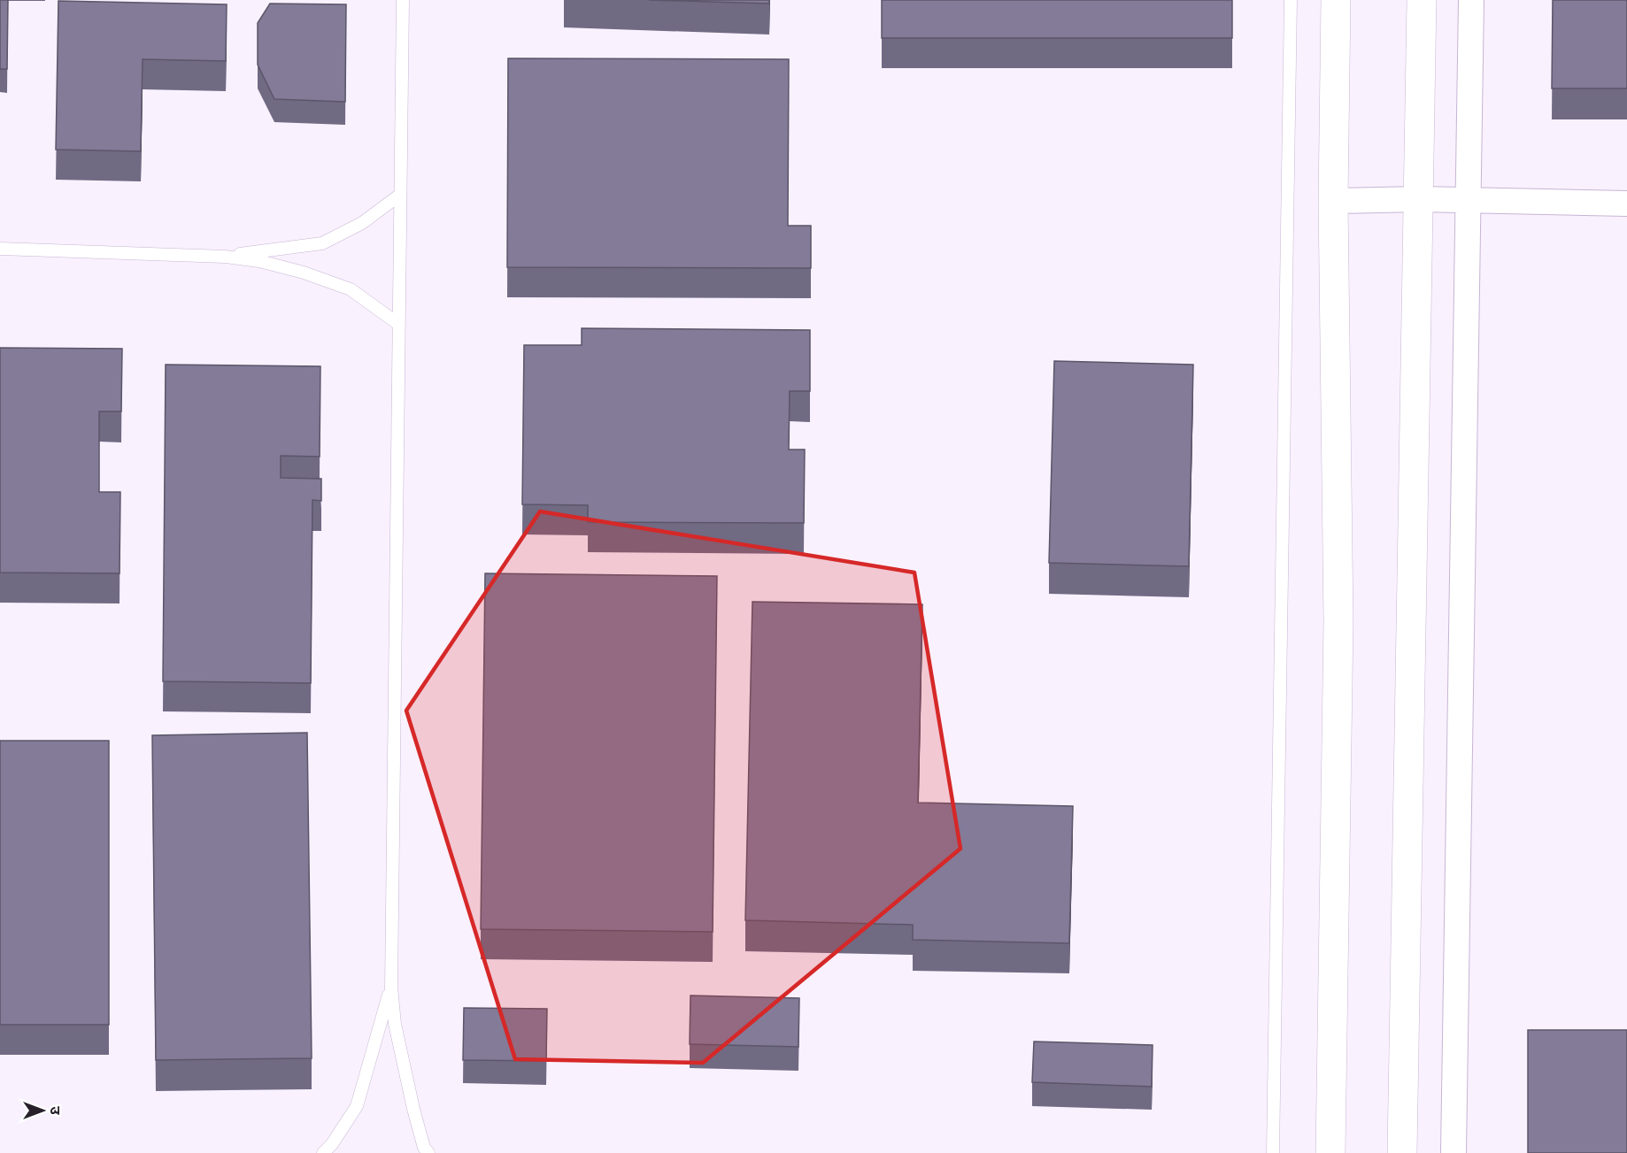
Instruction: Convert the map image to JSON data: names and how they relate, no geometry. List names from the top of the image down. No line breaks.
{"north":"right"}
